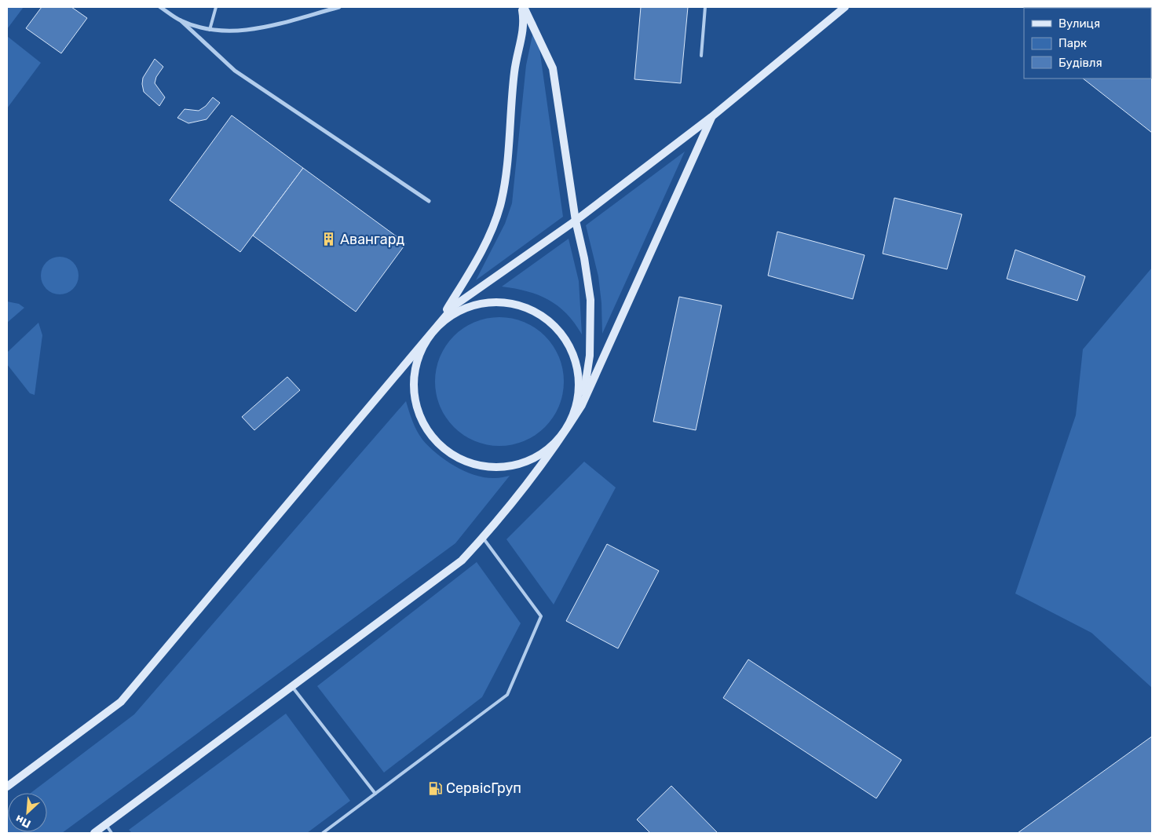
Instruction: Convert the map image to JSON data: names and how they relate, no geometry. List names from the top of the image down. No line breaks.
{"places":{"building":["Авангард"],"fuel station":["СервісГруп"]},"legend":["Вулиця","Парк","Будівля"],"north":"bottom left"}
